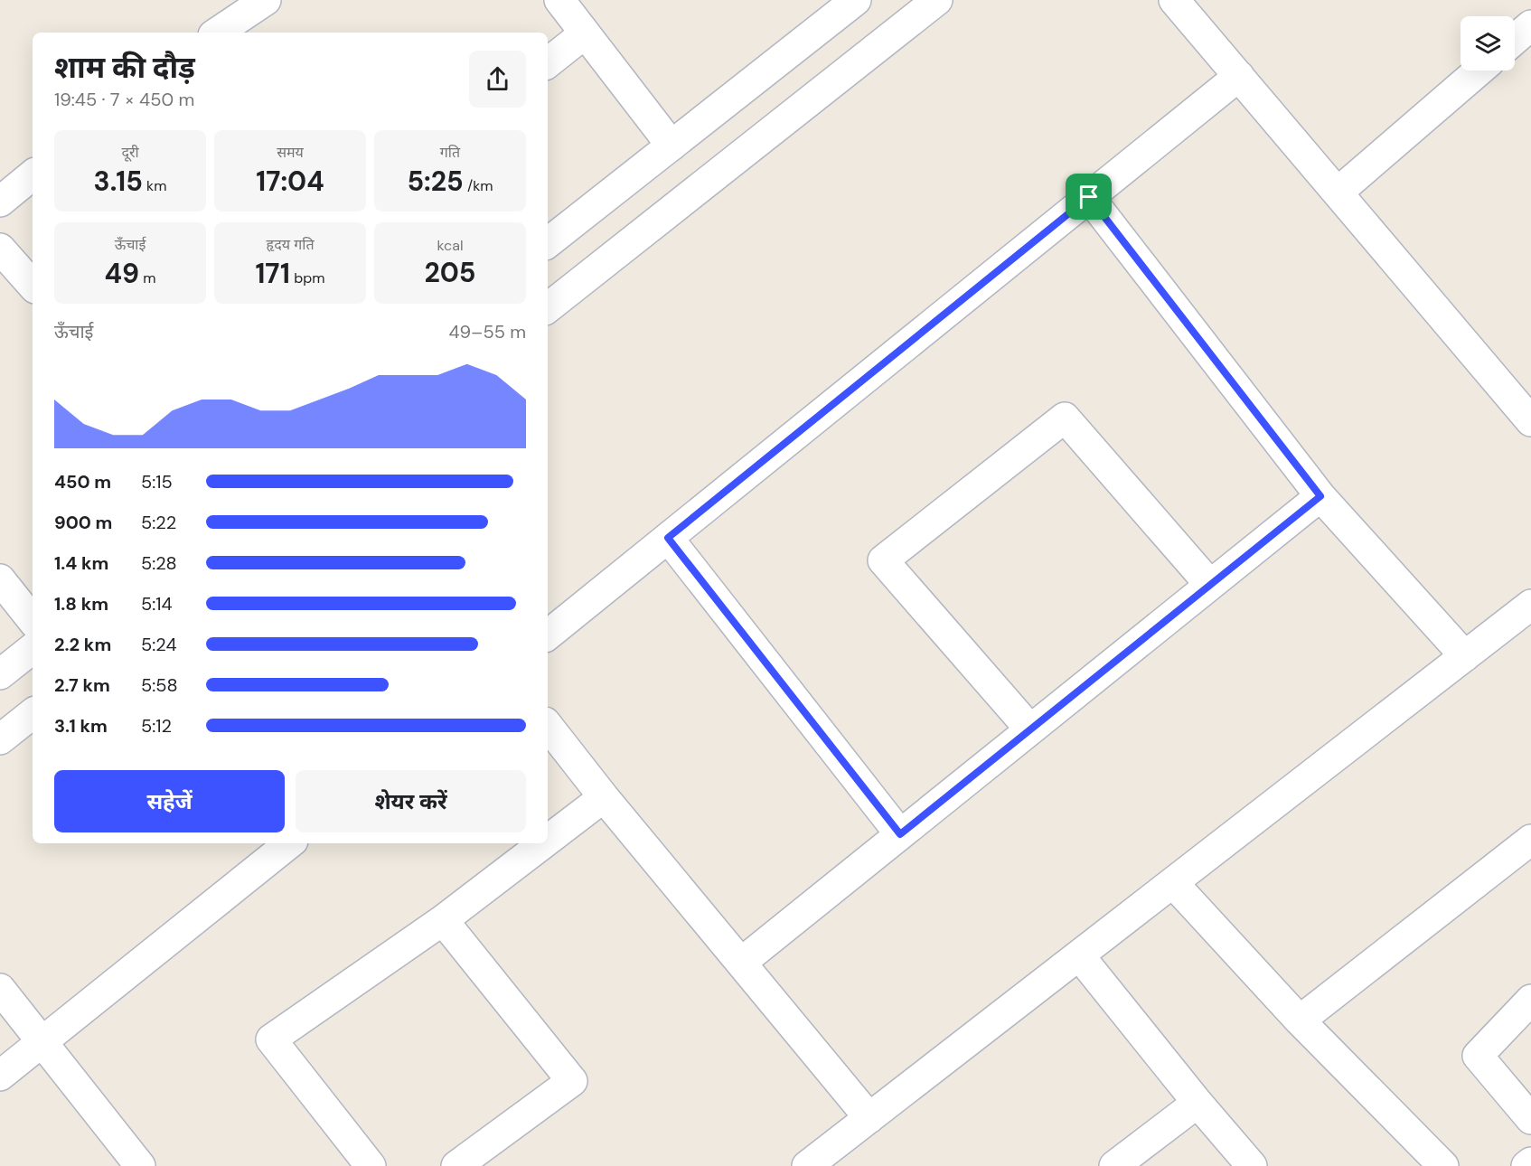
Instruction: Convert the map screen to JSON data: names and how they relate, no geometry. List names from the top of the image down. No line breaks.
{"page":{"heading":["शाम की दौड़","19:45 · 7 × 450 m"],"stats":[["दूरी","3.15 km"],["समय","17:04"],["गति","5:25 /km"],["ऊँचाई","49 m"],["हृदय गति","171 bpm"],["kcal","205"]],"chart":["ऊँचाई","49–55 m"],"list":[{"name":"450 m","note":"5:15"},{"name":"900 m","note":"5:22"},{"name":"1.4 km","note":"5:28"},{"name":"1.8 km","note":"5:14"},{"name":"2.2 km","note":"5:24"},{"name":"2.7 km","note":"5:58"},{"name":"3.1 km","note":"5:12"}],"buttons":["सहेजें","शेयर करें"]}}
